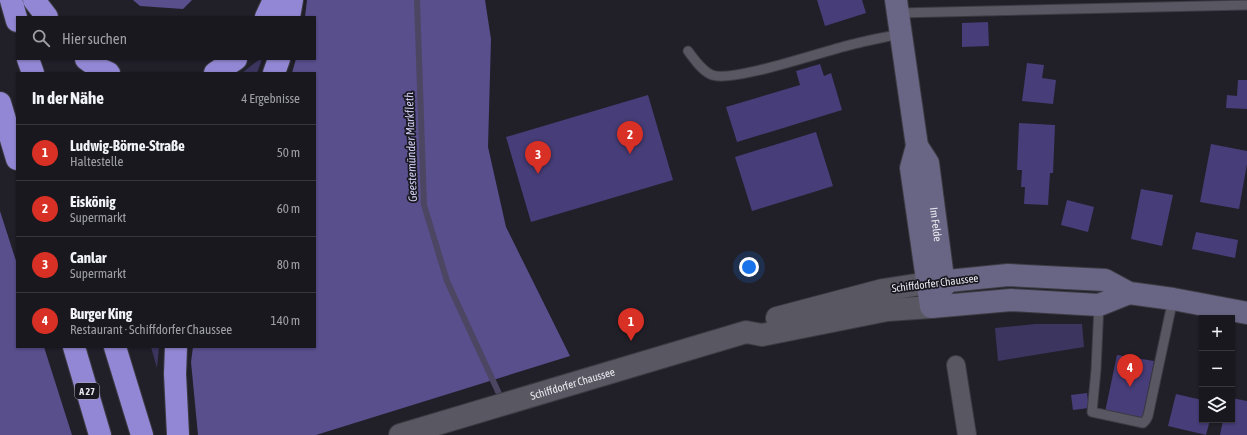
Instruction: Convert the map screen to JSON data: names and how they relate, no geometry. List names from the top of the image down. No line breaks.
{"streets":{"highway":["A 27"],"main road":["Im Felde","Schiffdorfer Chaussee"]},"crossings":[["Im Felde","Schiffdorfer Chaussee"]],"water":["Geestemünder Markfleth"],"page":{"search":"Hier suchen","heading":["In der Nähe","4 Ergebnisse"],"pins":["2","3","1","4"],"list":[{"mark":"1","name":"Ludwig-Börne-Straße","note":"Haltestelle","value":"50 m"},{"mark":"2","name":"Eiskönig","note":"Supermarkt","value":"60 m"},{"mark":"3","name":"Canlar","note":"Supermarkt","value":"80 m"},{"mark":"4","name":"Burger King","note":"Restaurant · Schiffdorfer Chaussee","value":"140 m"}],"map_buttons":["+","−"]}}
